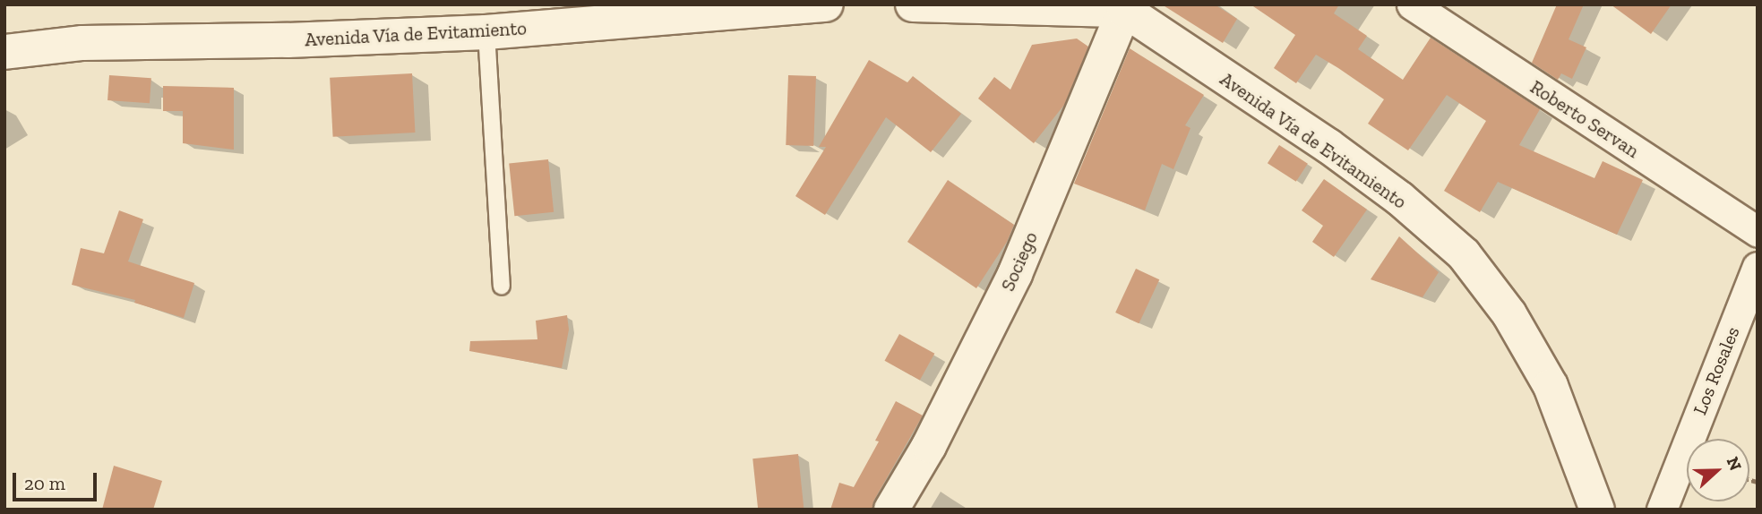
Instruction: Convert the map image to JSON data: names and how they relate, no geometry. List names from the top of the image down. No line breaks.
{"streets":{"main road":["Avenida Vía de Evitamiento","Sociego"],"street":["Roberto Servan","Los Rosales"]},"crossings":[["Avenida Vía de Evitamiento","Sociego"]],"scale_bar":"20 m","north":"right"}
